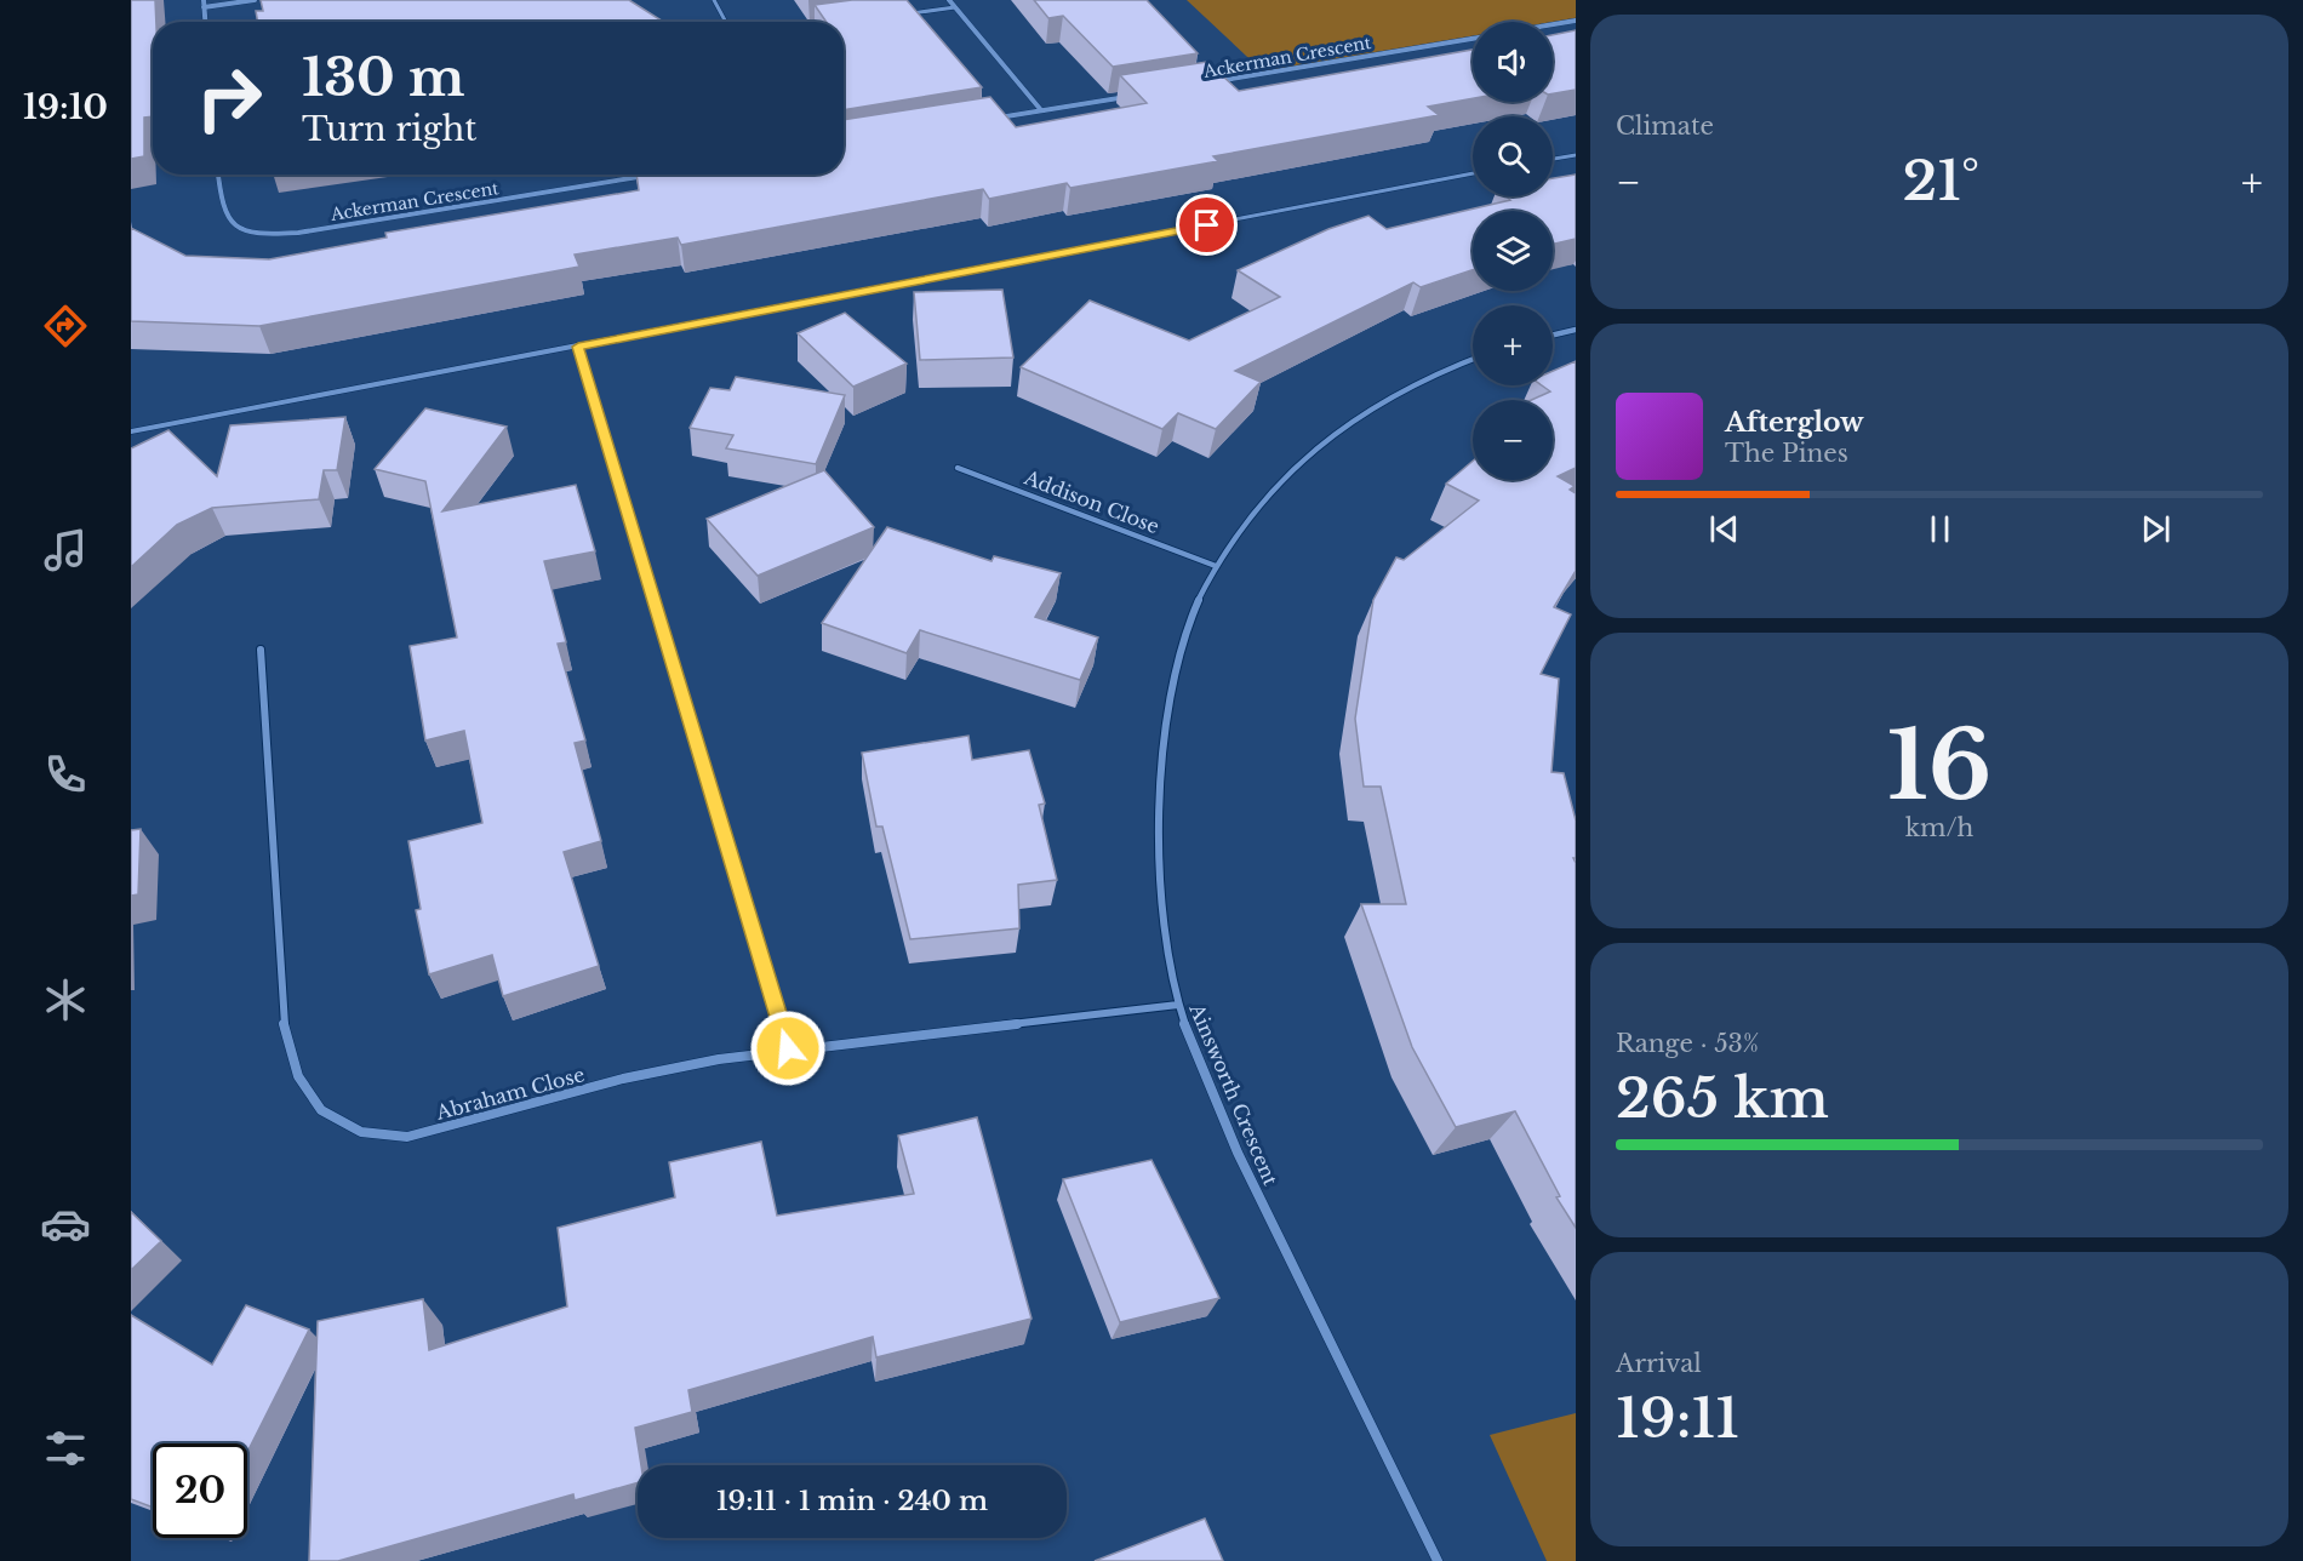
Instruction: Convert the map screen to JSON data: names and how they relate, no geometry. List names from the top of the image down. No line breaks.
{"streets":{"street":["Ackerman Crescent","Addison Close","Abraham Close","Ainsworth Crescent"]},"crossings":[["Addison Close","Ainsworth Crescent"],["Abraham Close","Ainsworth Crescent"]],"page":{"tabs":"19:10","tile":["Climate",["16","km/h"],["Range · 53%","265 km"],["Arrival","19:11"]],"map_buttons":["+","−"],"turn":["130 m","Turn right"],"heat":["−","21°","+"],"song":["Afterglow","The Pines"],"limit":"20","trip":"19:11 · 1 min · 240 m"}}
